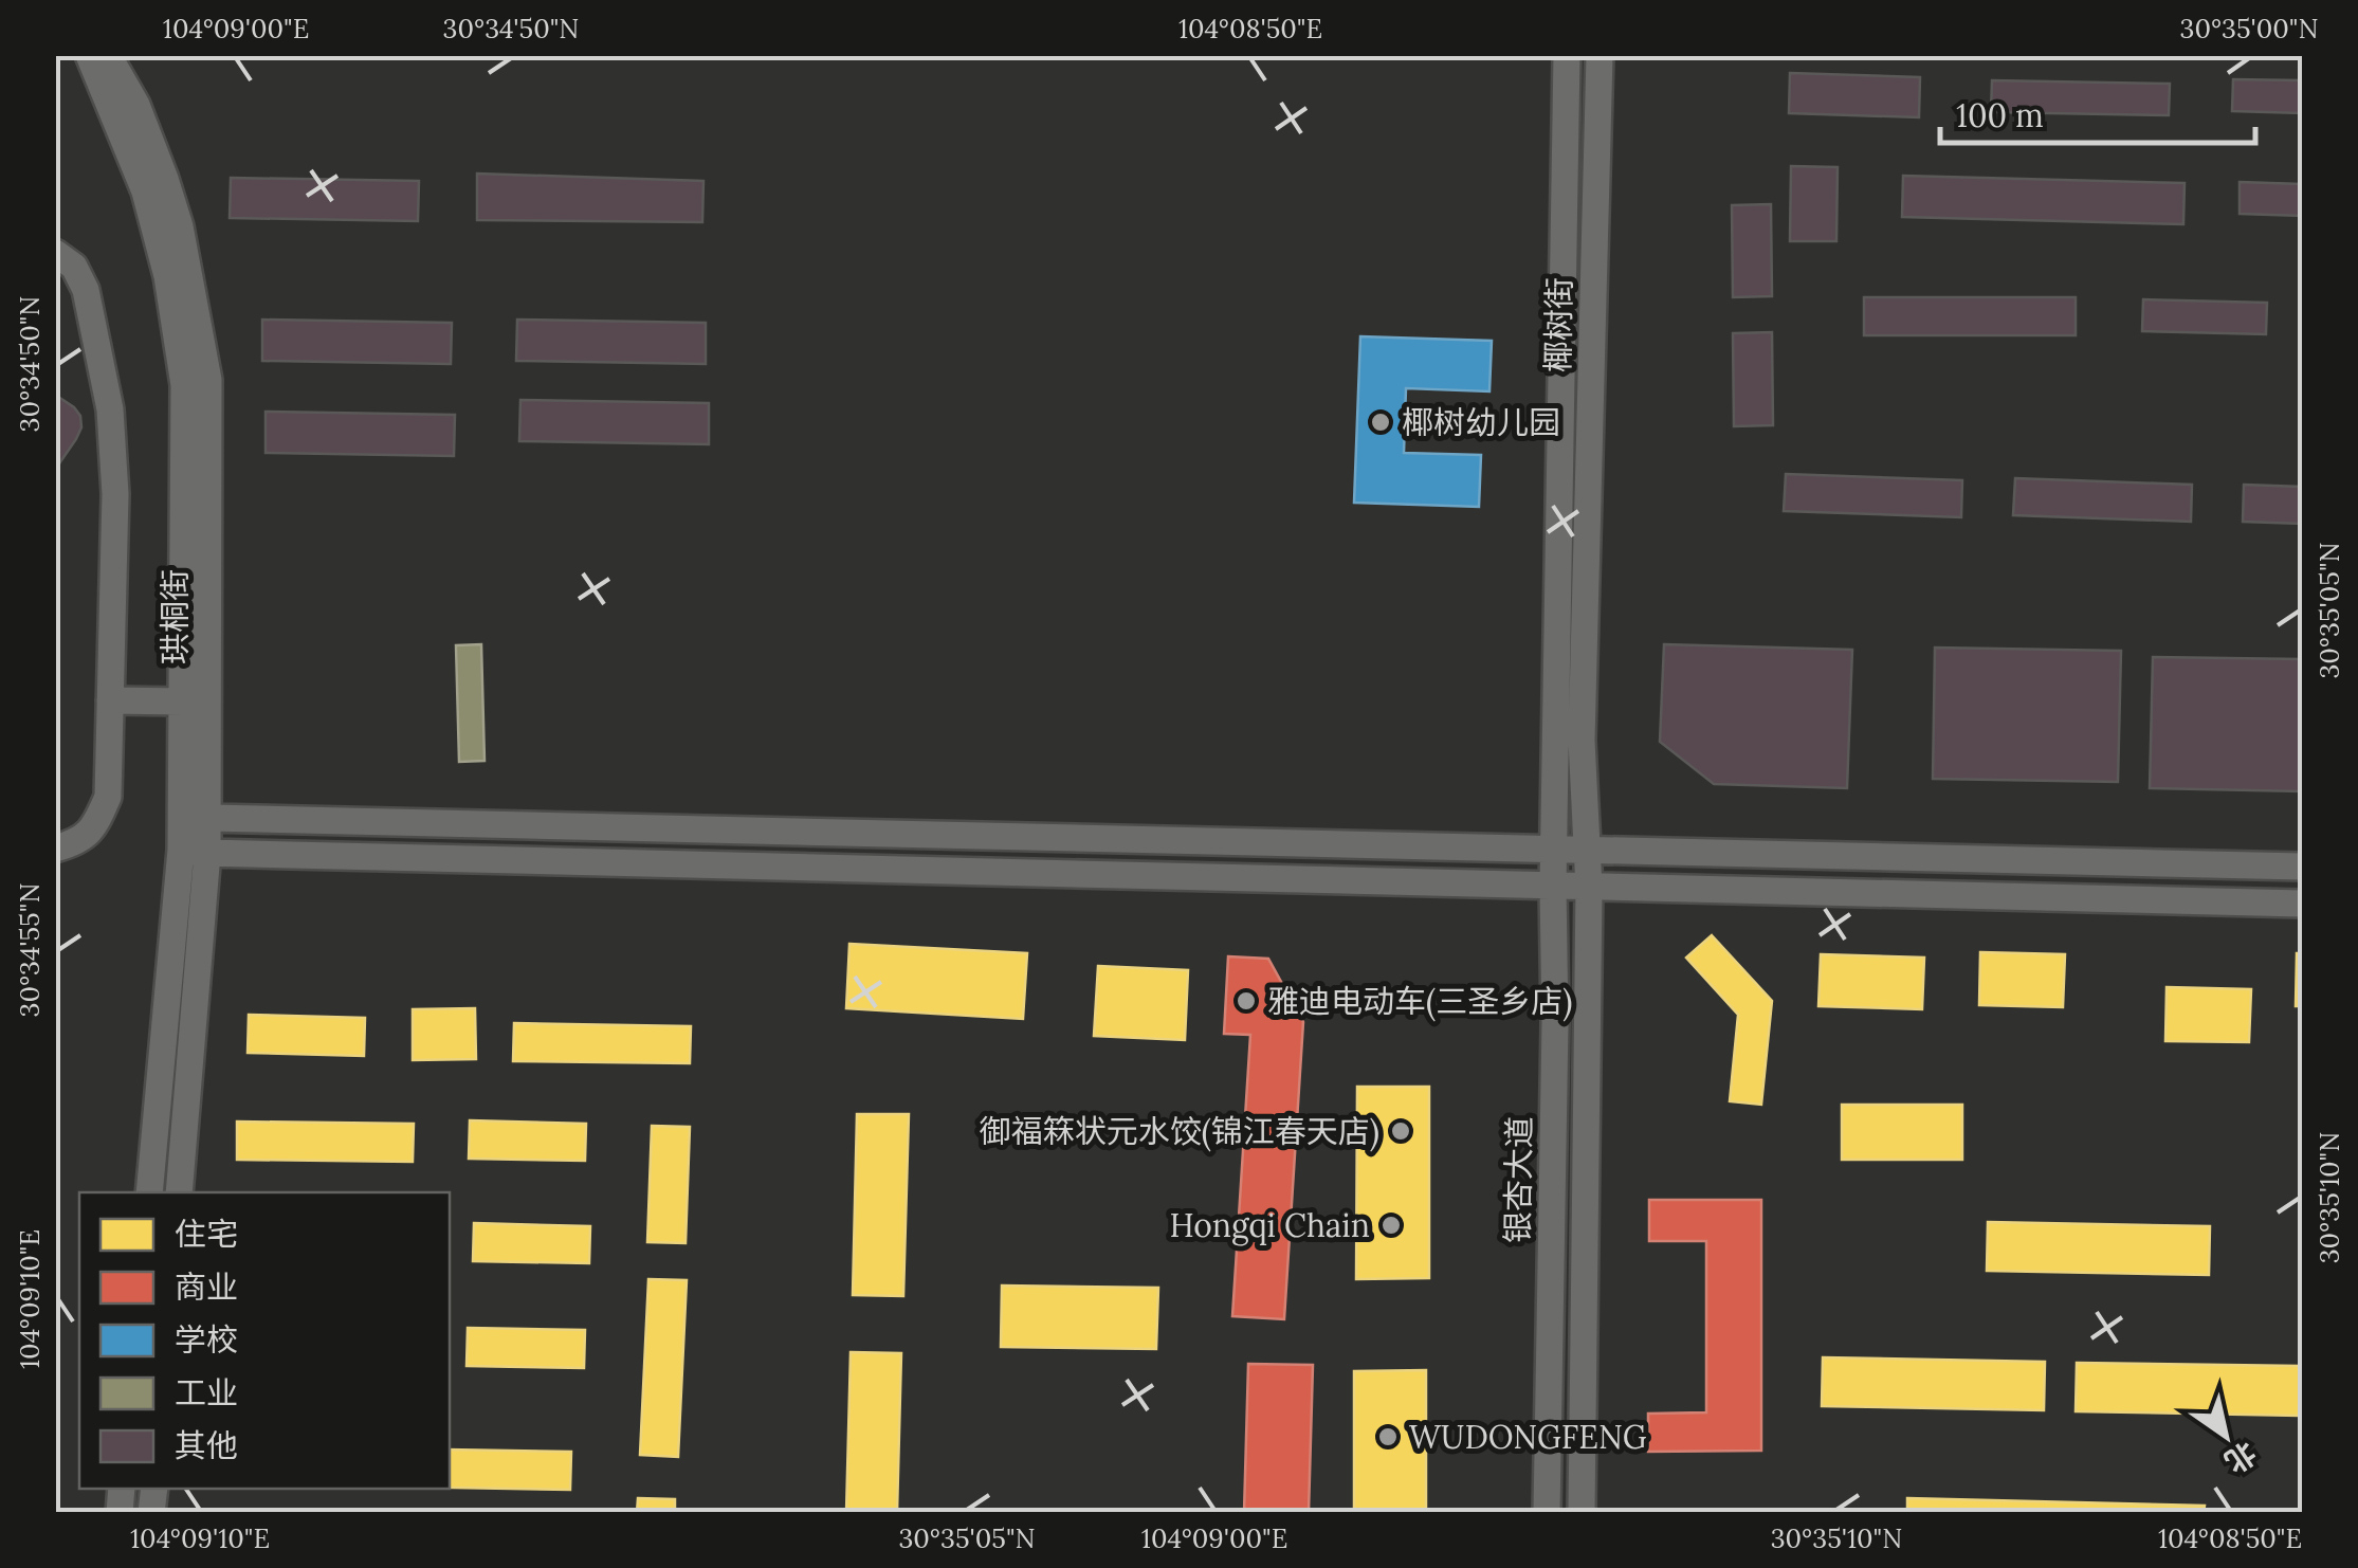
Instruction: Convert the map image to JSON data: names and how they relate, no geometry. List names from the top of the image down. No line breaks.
{"streets":{"street":["椰树街","珙桐街","银杏大道"]},"crossings":[["椰树街","银杏大道"]],"places":["椰树幼儿园","雅迪电动车(三圣乡店)","御福箖状元水饺(锦江春天店)","Hongqi Chain","WUDONGFENG"],"legend":["住宅","商业","学校","工业","其他"],"scale_bar":"100 m","north":"bottom right","coordinates":["104°09'00\"E","30°34'50\"N","104°08'50\"E","30°35'00\"N","30°35'05\"N","30°34'55\"N","30°35'10\"N","104°09'10\"E"]}
